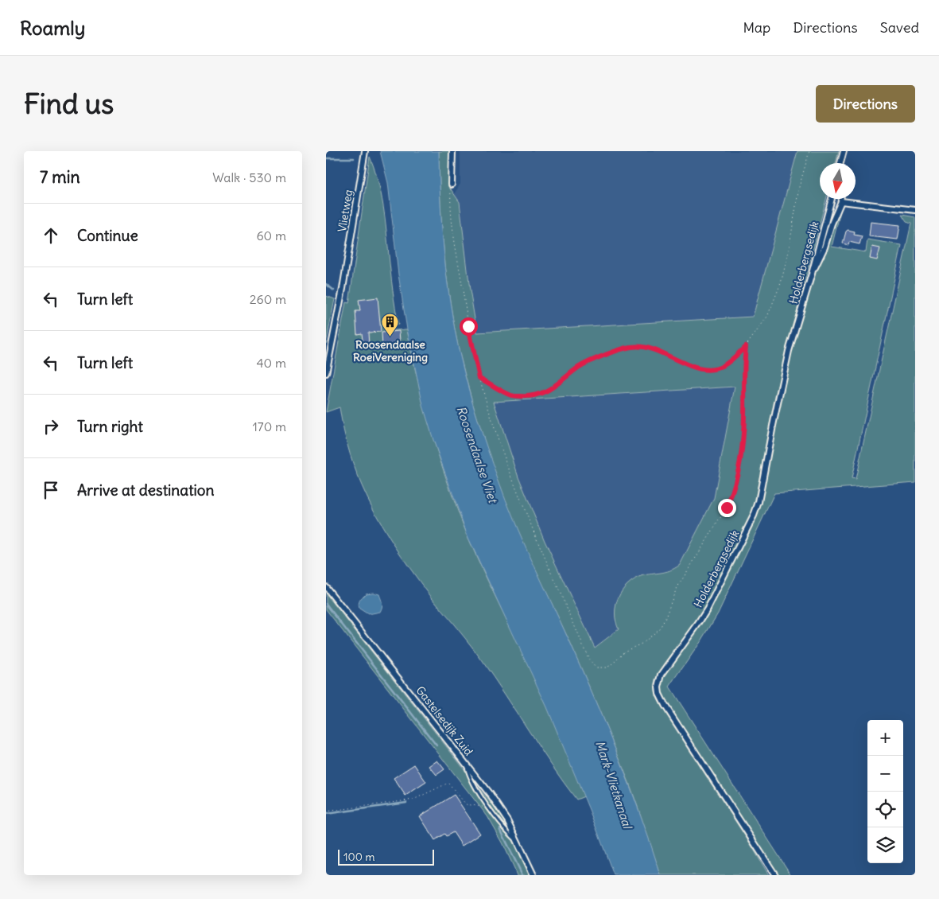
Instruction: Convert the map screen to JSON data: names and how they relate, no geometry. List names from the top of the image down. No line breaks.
{"streets":{"street":["Vlietweg","Holderbergsedijk","Gastelsedijk Zuid"]},"water":["Roosendaalse Vliet","Mark-Vlietkanaal"],"places":{"building":["Roosendaalse RoeiVereniging"]},"scale_bar":"100 m","north":"bottom","page":{"header":"Roamly","nav":["Map","Directions","Saved"],"buttons":"Directions","title":"Find us","heading":["7 min","Walk · 530 m"],"list":[["Continue","60 m"],["Turn left","260 m"],["Turn left","40 m"],["Turn right","170 m"],"Arrive at destination"],"map_buttons":["+","−"],"scale":"100 m"}}
